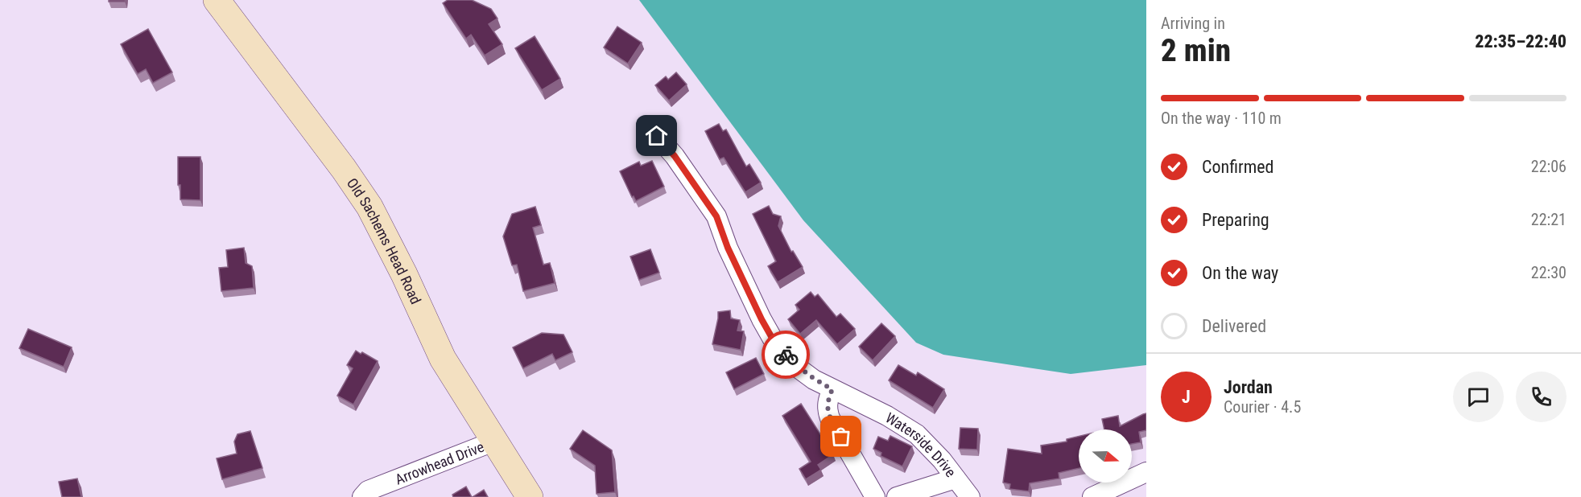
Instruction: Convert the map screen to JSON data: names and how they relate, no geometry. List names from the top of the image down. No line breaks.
{"streets":{"street":["Old Sachems Head Road","Waterside Drive","Arrowhead Drive"]},"crossings":[["Old Sachems Head Road","Arrowhead Drive"]],"north":"right","page":{"heading":["2 min","Arriving in","22:35–22:40"],"panel":["Jordan","Courier · 4.5"],"bar":"On the way · 110 m","list":[["Confirmed","22:06"],["Preparing","22:21"],["On the way","22:30"],"Delivered"],"round":"J"}}
